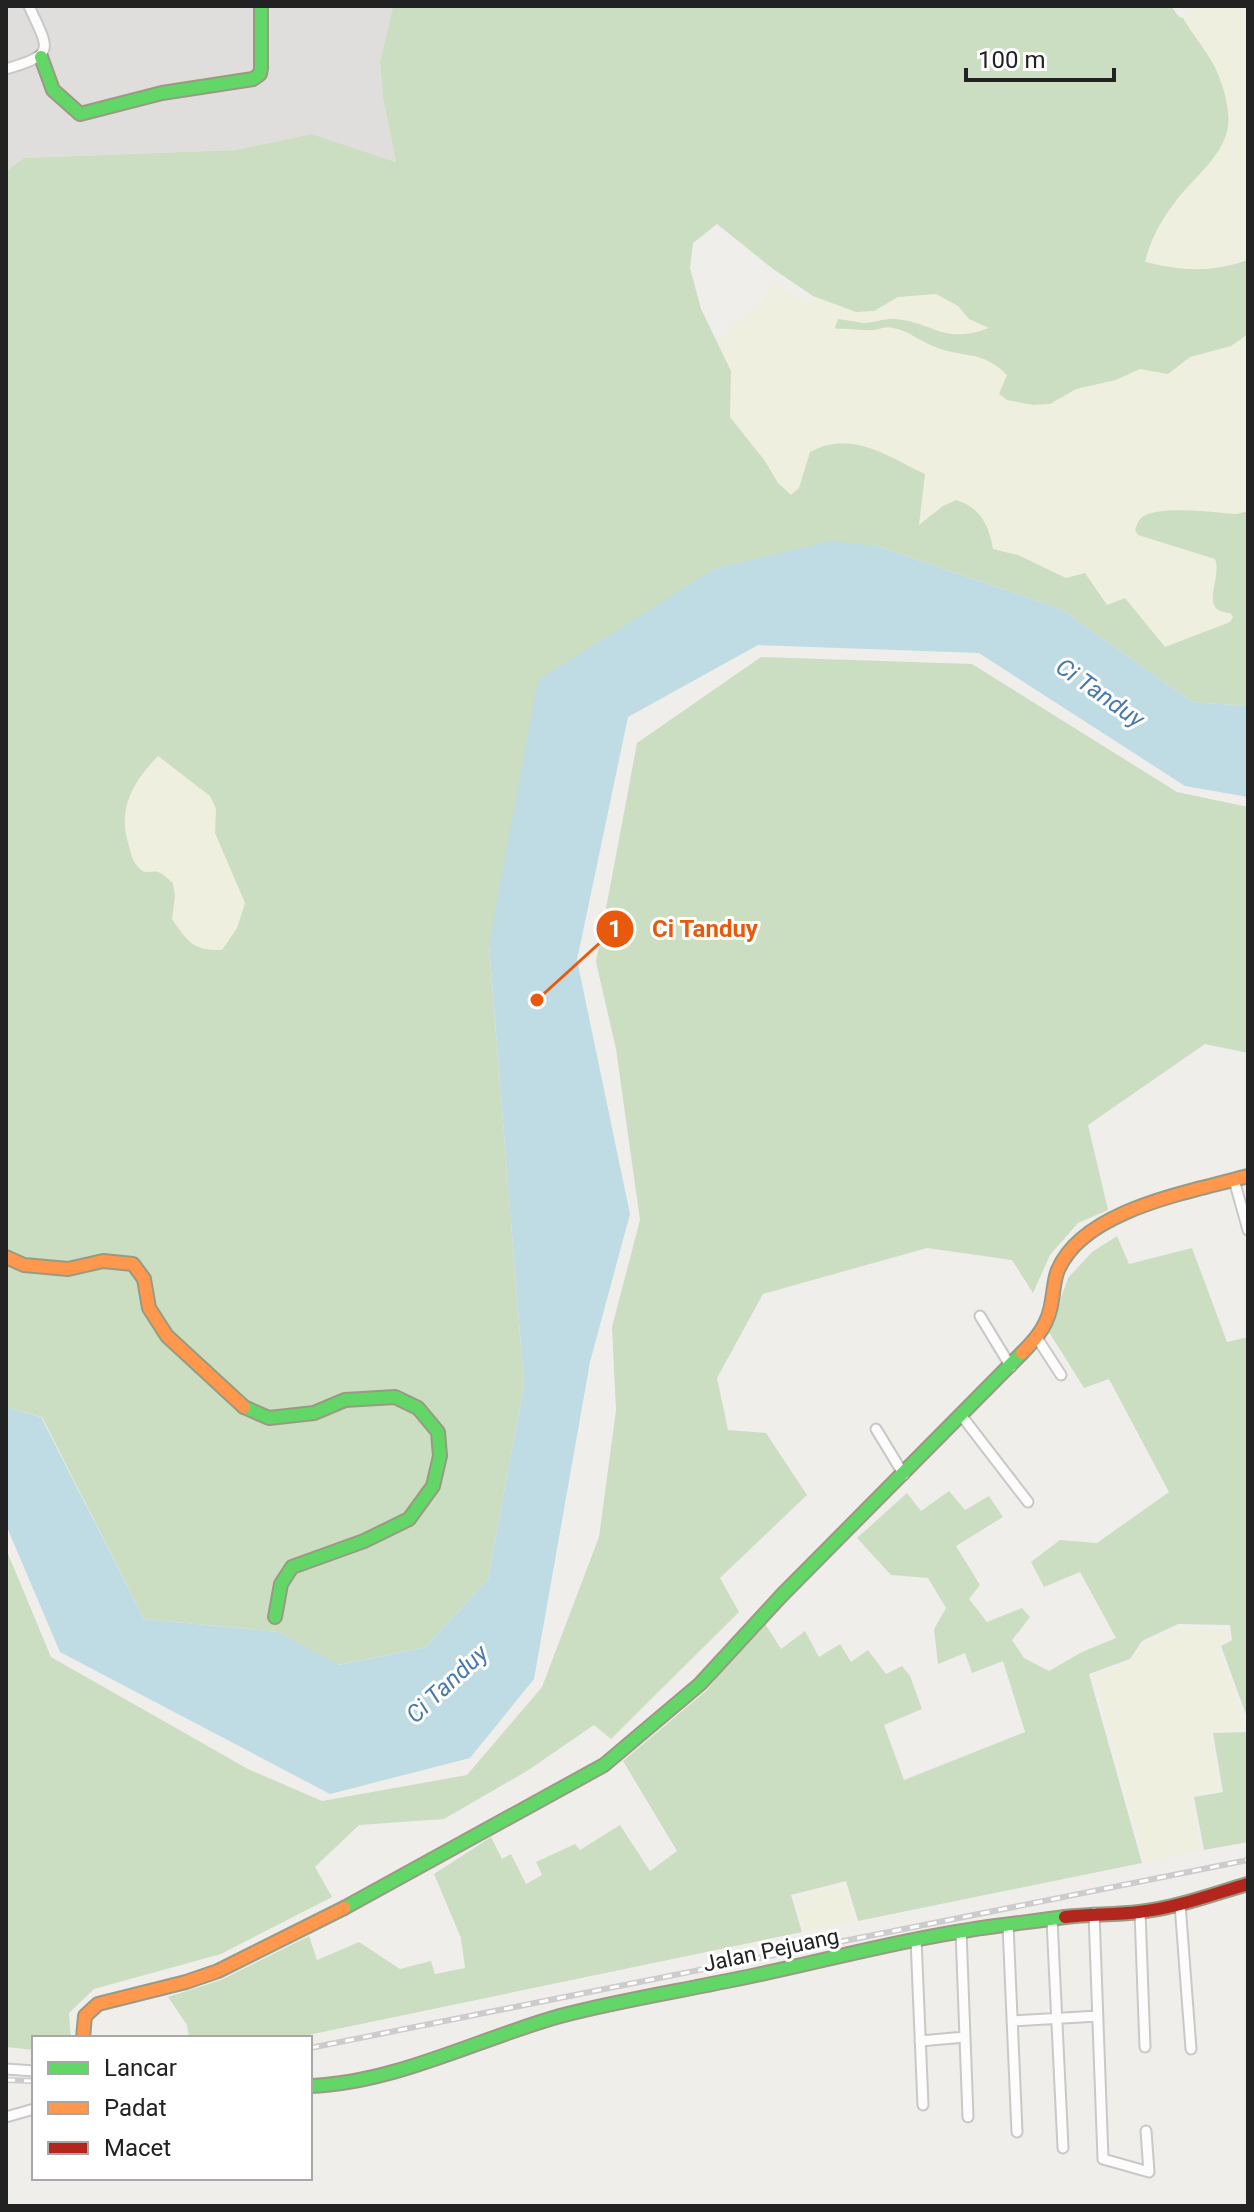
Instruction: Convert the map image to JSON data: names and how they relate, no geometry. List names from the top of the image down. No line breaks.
{"streets":{"street":["Jalan Pejuang"]},"water":["Ci Tanduy"],"places":["Ci Tanduy"],"legend":["Lancar","Padat","Macet"],"scale_bar":"100 m"}
